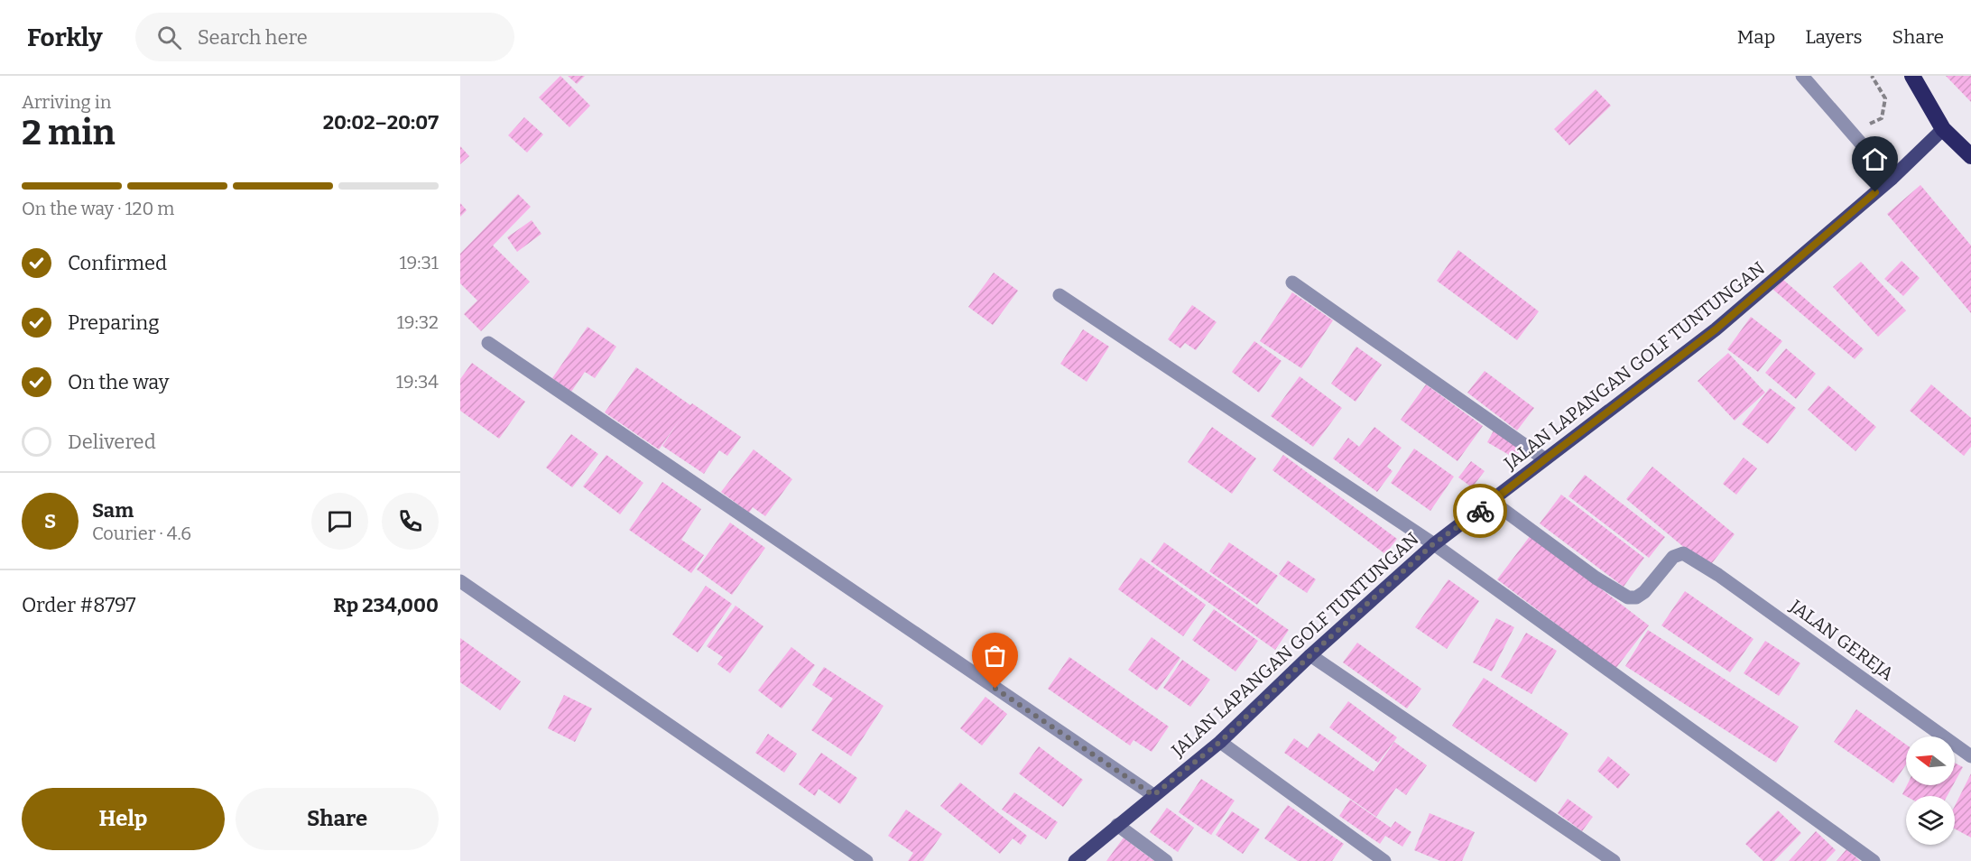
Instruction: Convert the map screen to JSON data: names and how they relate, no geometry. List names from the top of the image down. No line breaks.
{"streets":{"main road":["JALAN LAPANGAN GOLF TUNTUNGAN"],"street":["JALAN GEREJA"]},"crossings":[["JALAN LAPANGAN GOLF TUNTUNGAN","JALAN GEREJA"]],"north":"left","page":{"header":"Forkly","search":"Search here","nav":["Map","Layers","Share"],"heading":["2 min","Arriving in","20:02–20:07"],"panel":["Sam","Courier · 4.6","Order #8797","Rp 234,000"],"bar":"On the way · 120 m","list":[["Confirmed","19:31"],["Preparing","19:32"],["On the way","19:34"],"Delivered"],"round":"S","buttons":["Help","Share"]}}
